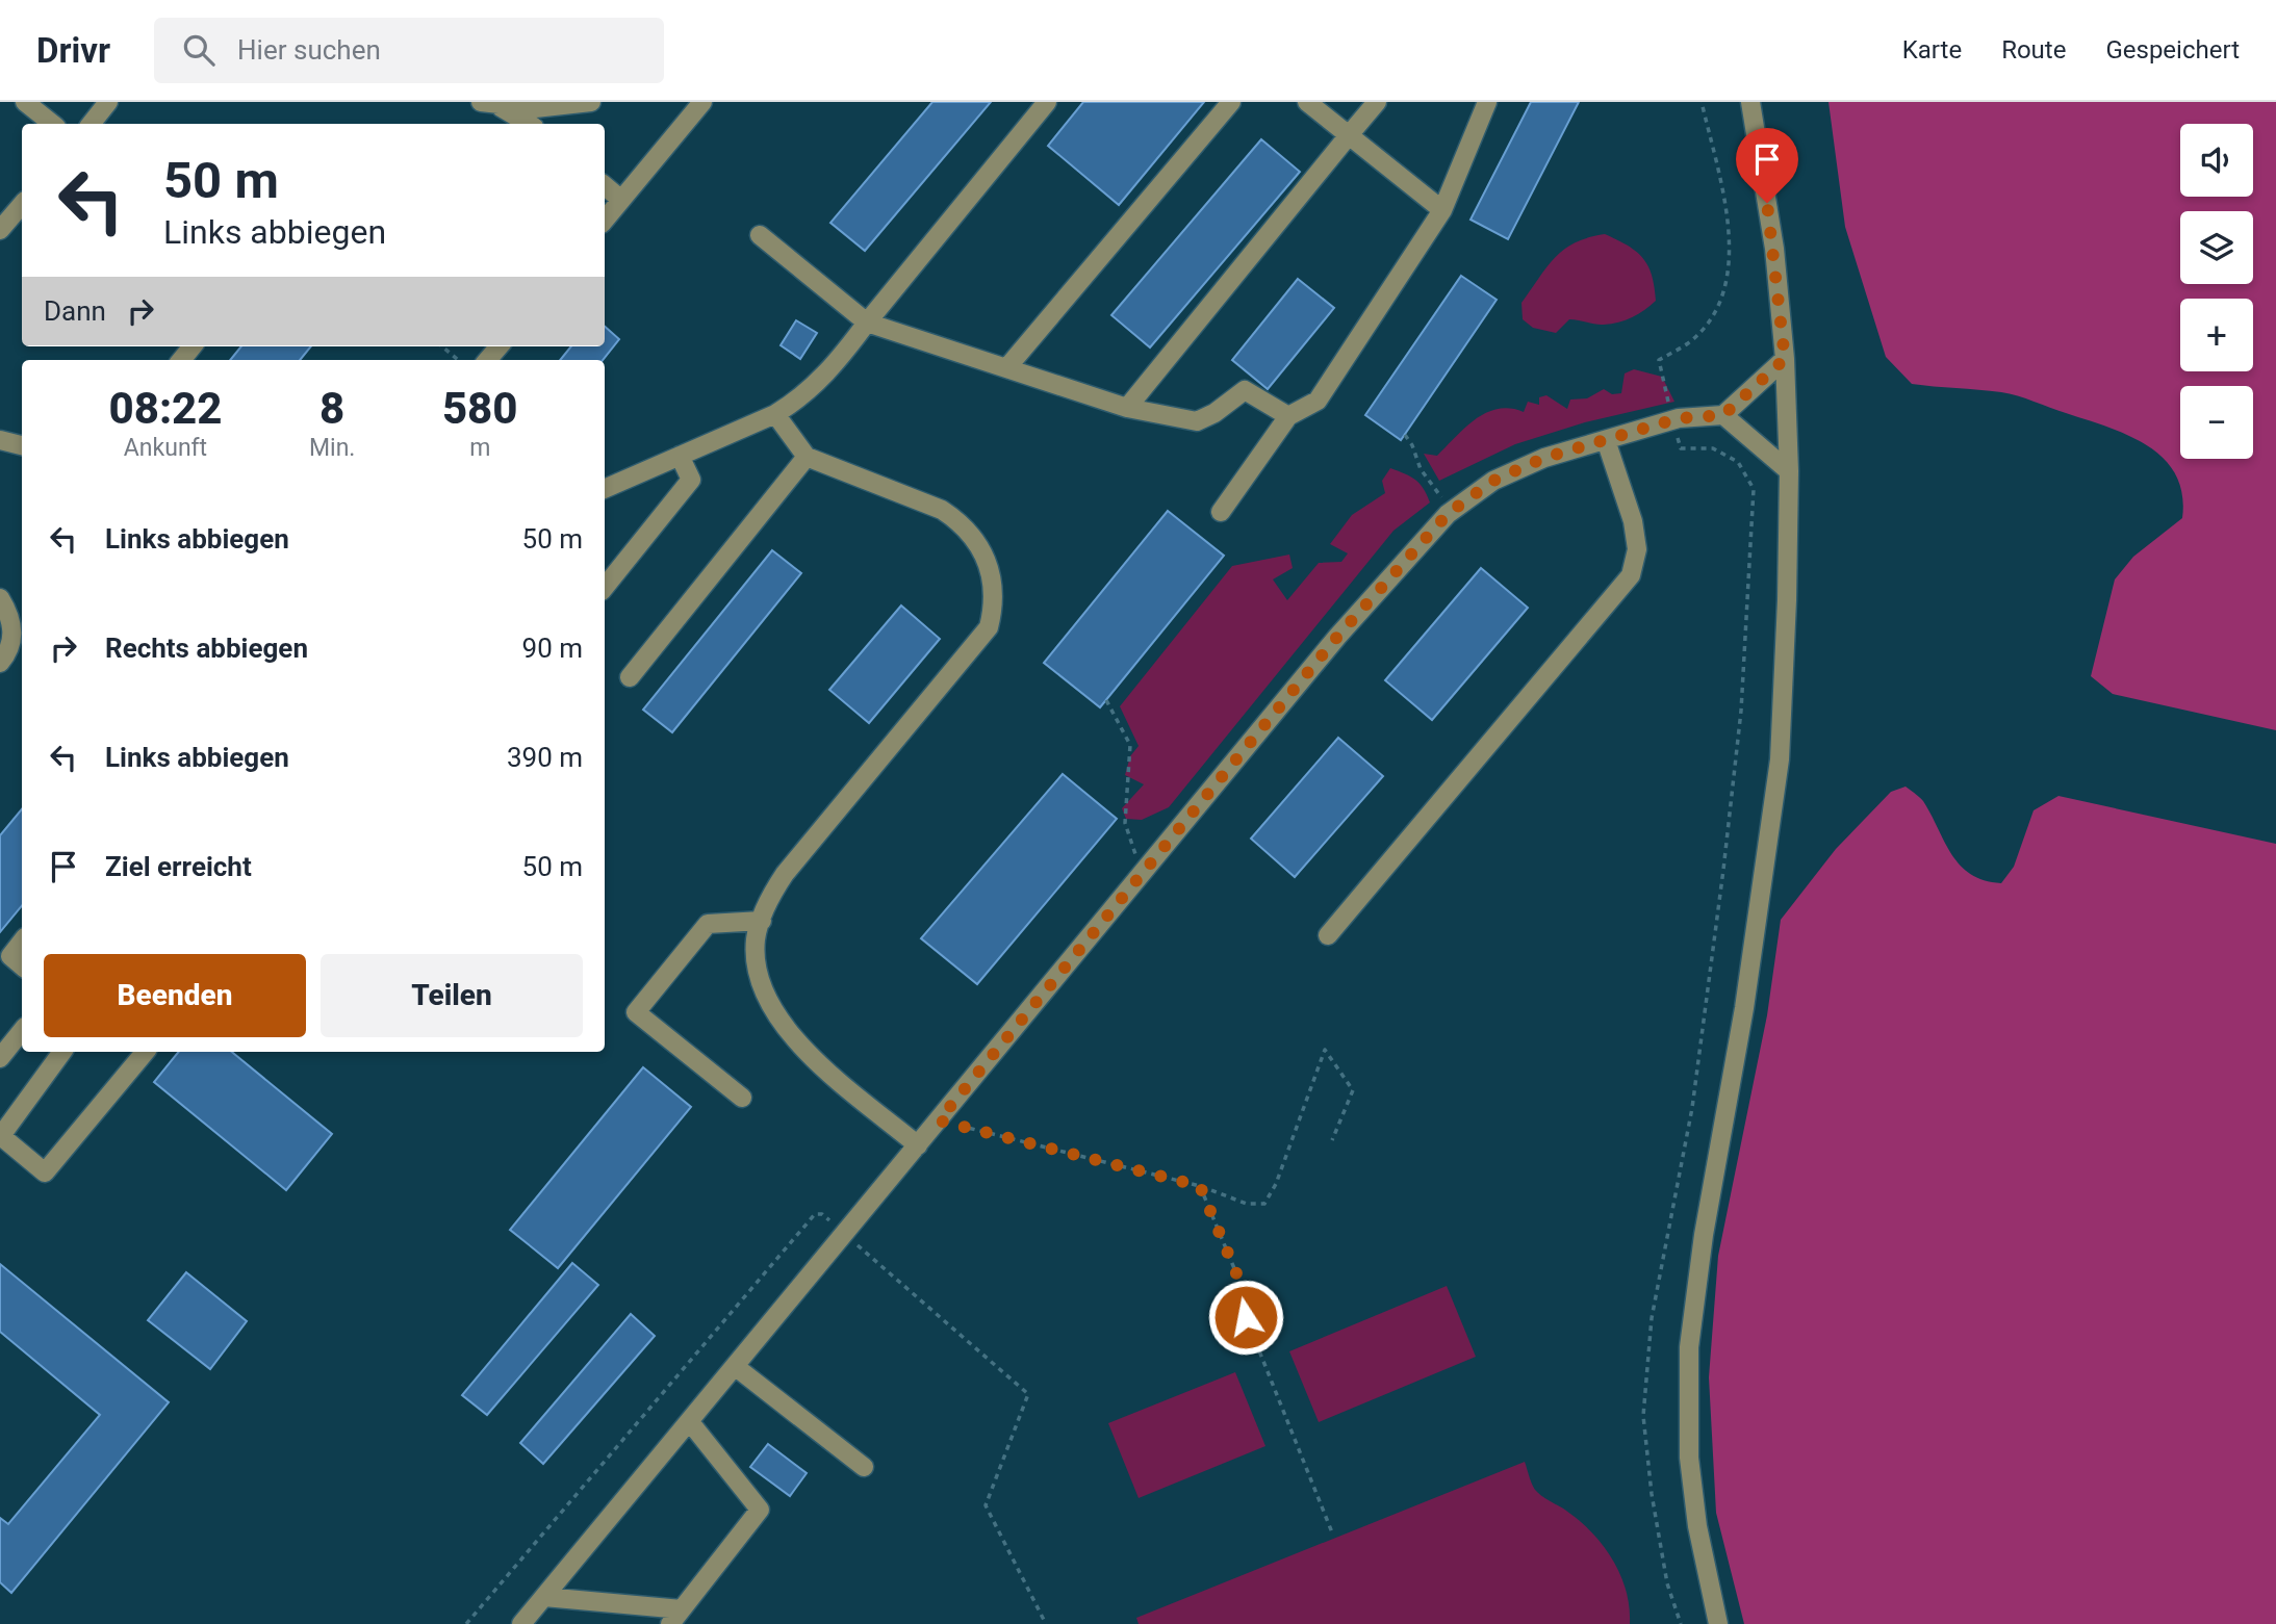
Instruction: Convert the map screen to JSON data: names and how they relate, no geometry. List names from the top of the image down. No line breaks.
{"page":{"header":"Drivr","search":"Hier suchen","nav":["Karte","Route","Gespeichert"],"map_buttons":["+","−"],"turn":["50 m","Links abbiegen"],"then":"Dann","eta":["08:22","Ankunft","8","Min.","580","m"],"list":[{"name":"Links abbiegen","value":"50 m"},{"name":"Rechts abbiegen","value":"90 m"},{"name":"Links abbiegen","value":"390 m"},{"name":"Ziel erreicht","value":"50 m"}],"buttons":["Beenden","Teilen"]}}
